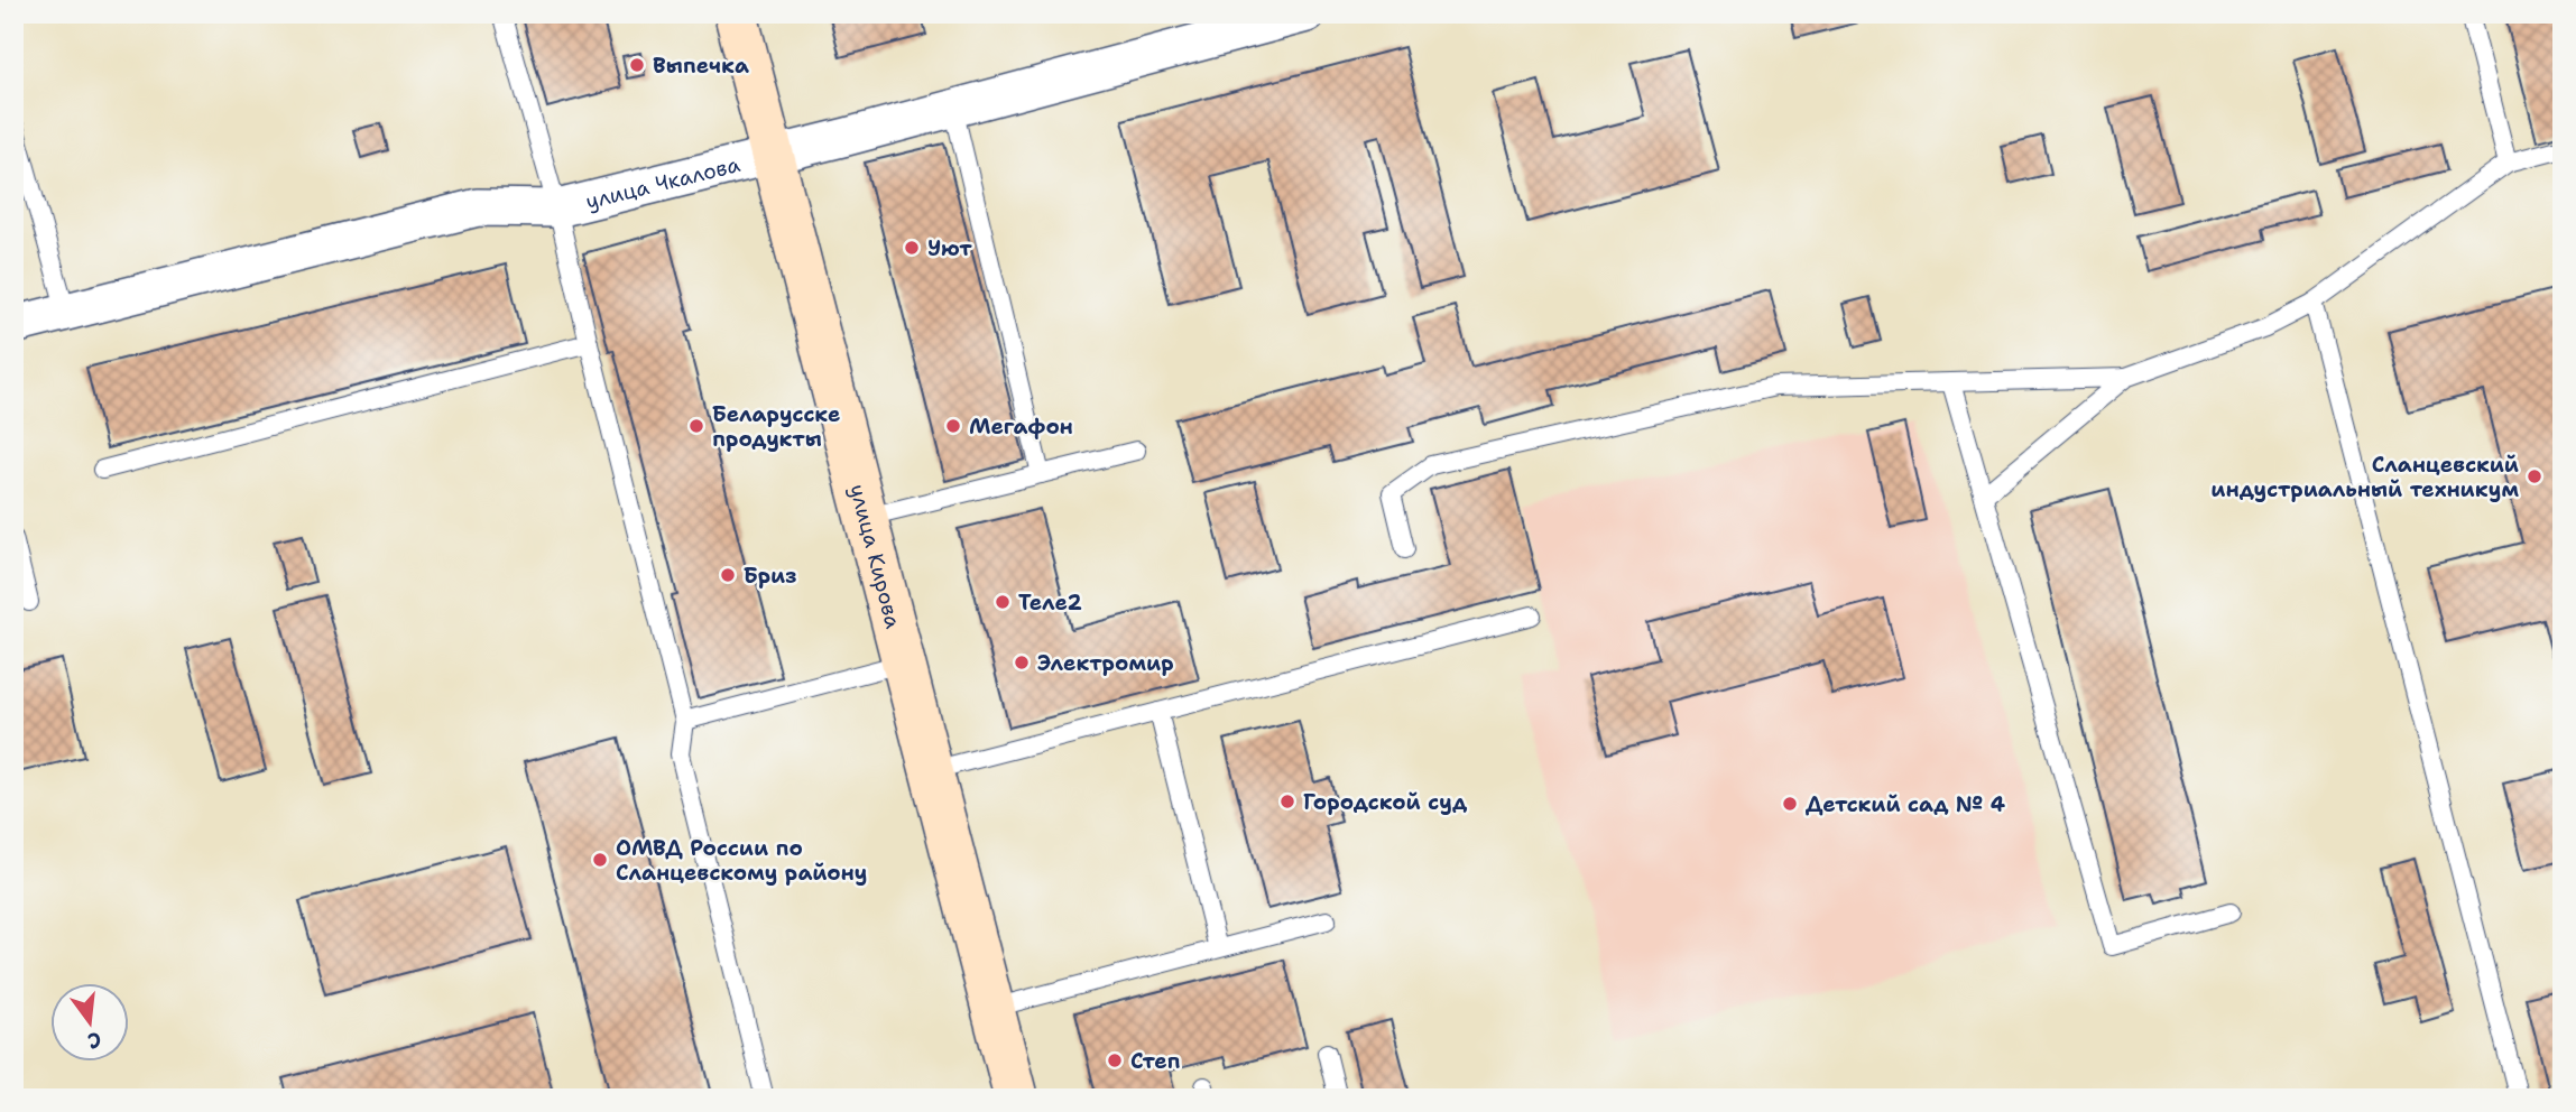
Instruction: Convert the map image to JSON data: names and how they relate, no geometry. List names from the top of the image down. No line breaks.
{"streets":{"street":["улица Чкалова","улица Кирова"]},"crossings":[["улица Чкалова","улица Кирова"]],"places":["Выпечка","Уют","Беларусске продукты","Мегафон","Сланцевский индустриальный техникум","Бриз","Теле2","Электромир","Городской суд","Детский сад № 4","ОМВД России по Сланцевскому району","Степ"],"north":"bottom"}
